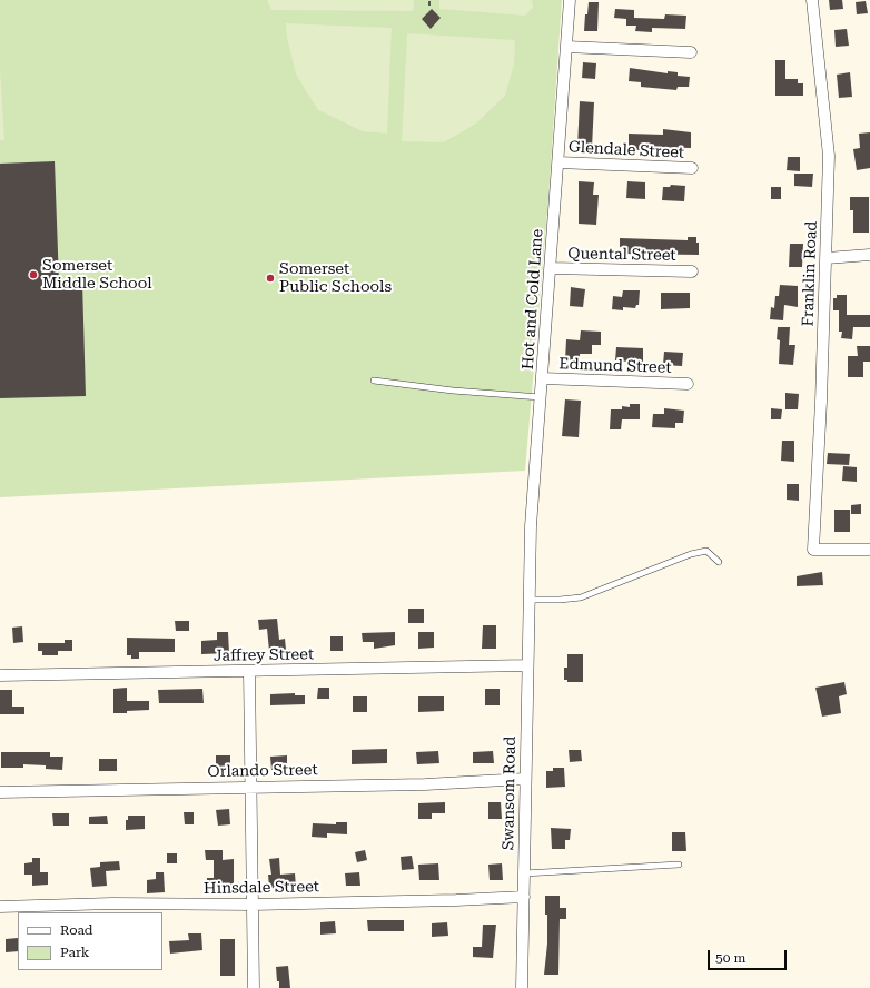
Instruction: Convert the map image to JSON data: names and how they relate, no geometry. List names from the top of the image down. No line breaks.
{"streets":{"street":["Glendale Street","Quental Street","Franklin Road","Hot and Cold Lane","Edmund Street","Jaffrey Street","Orlando Street","Swansom Road","Hinsdale Street"]},"crossings":[["Glendale Street","Hot and Cold Lane"],["Quental Street","Hot and Cold Lane"],["Hot and Cold Lane","Edmund Street"],["Hot and Cold Lane","Swansom Road"],["Jaffrey Street","Swansom Road"],["Orlando Street","Swansom Road"],["Swansom Road","Hinsdale Street"]],"places":["Somerset Middle School","Somerset Public Schools"],"legend":["Road","Park"],"scale_bar":"50 m"}
